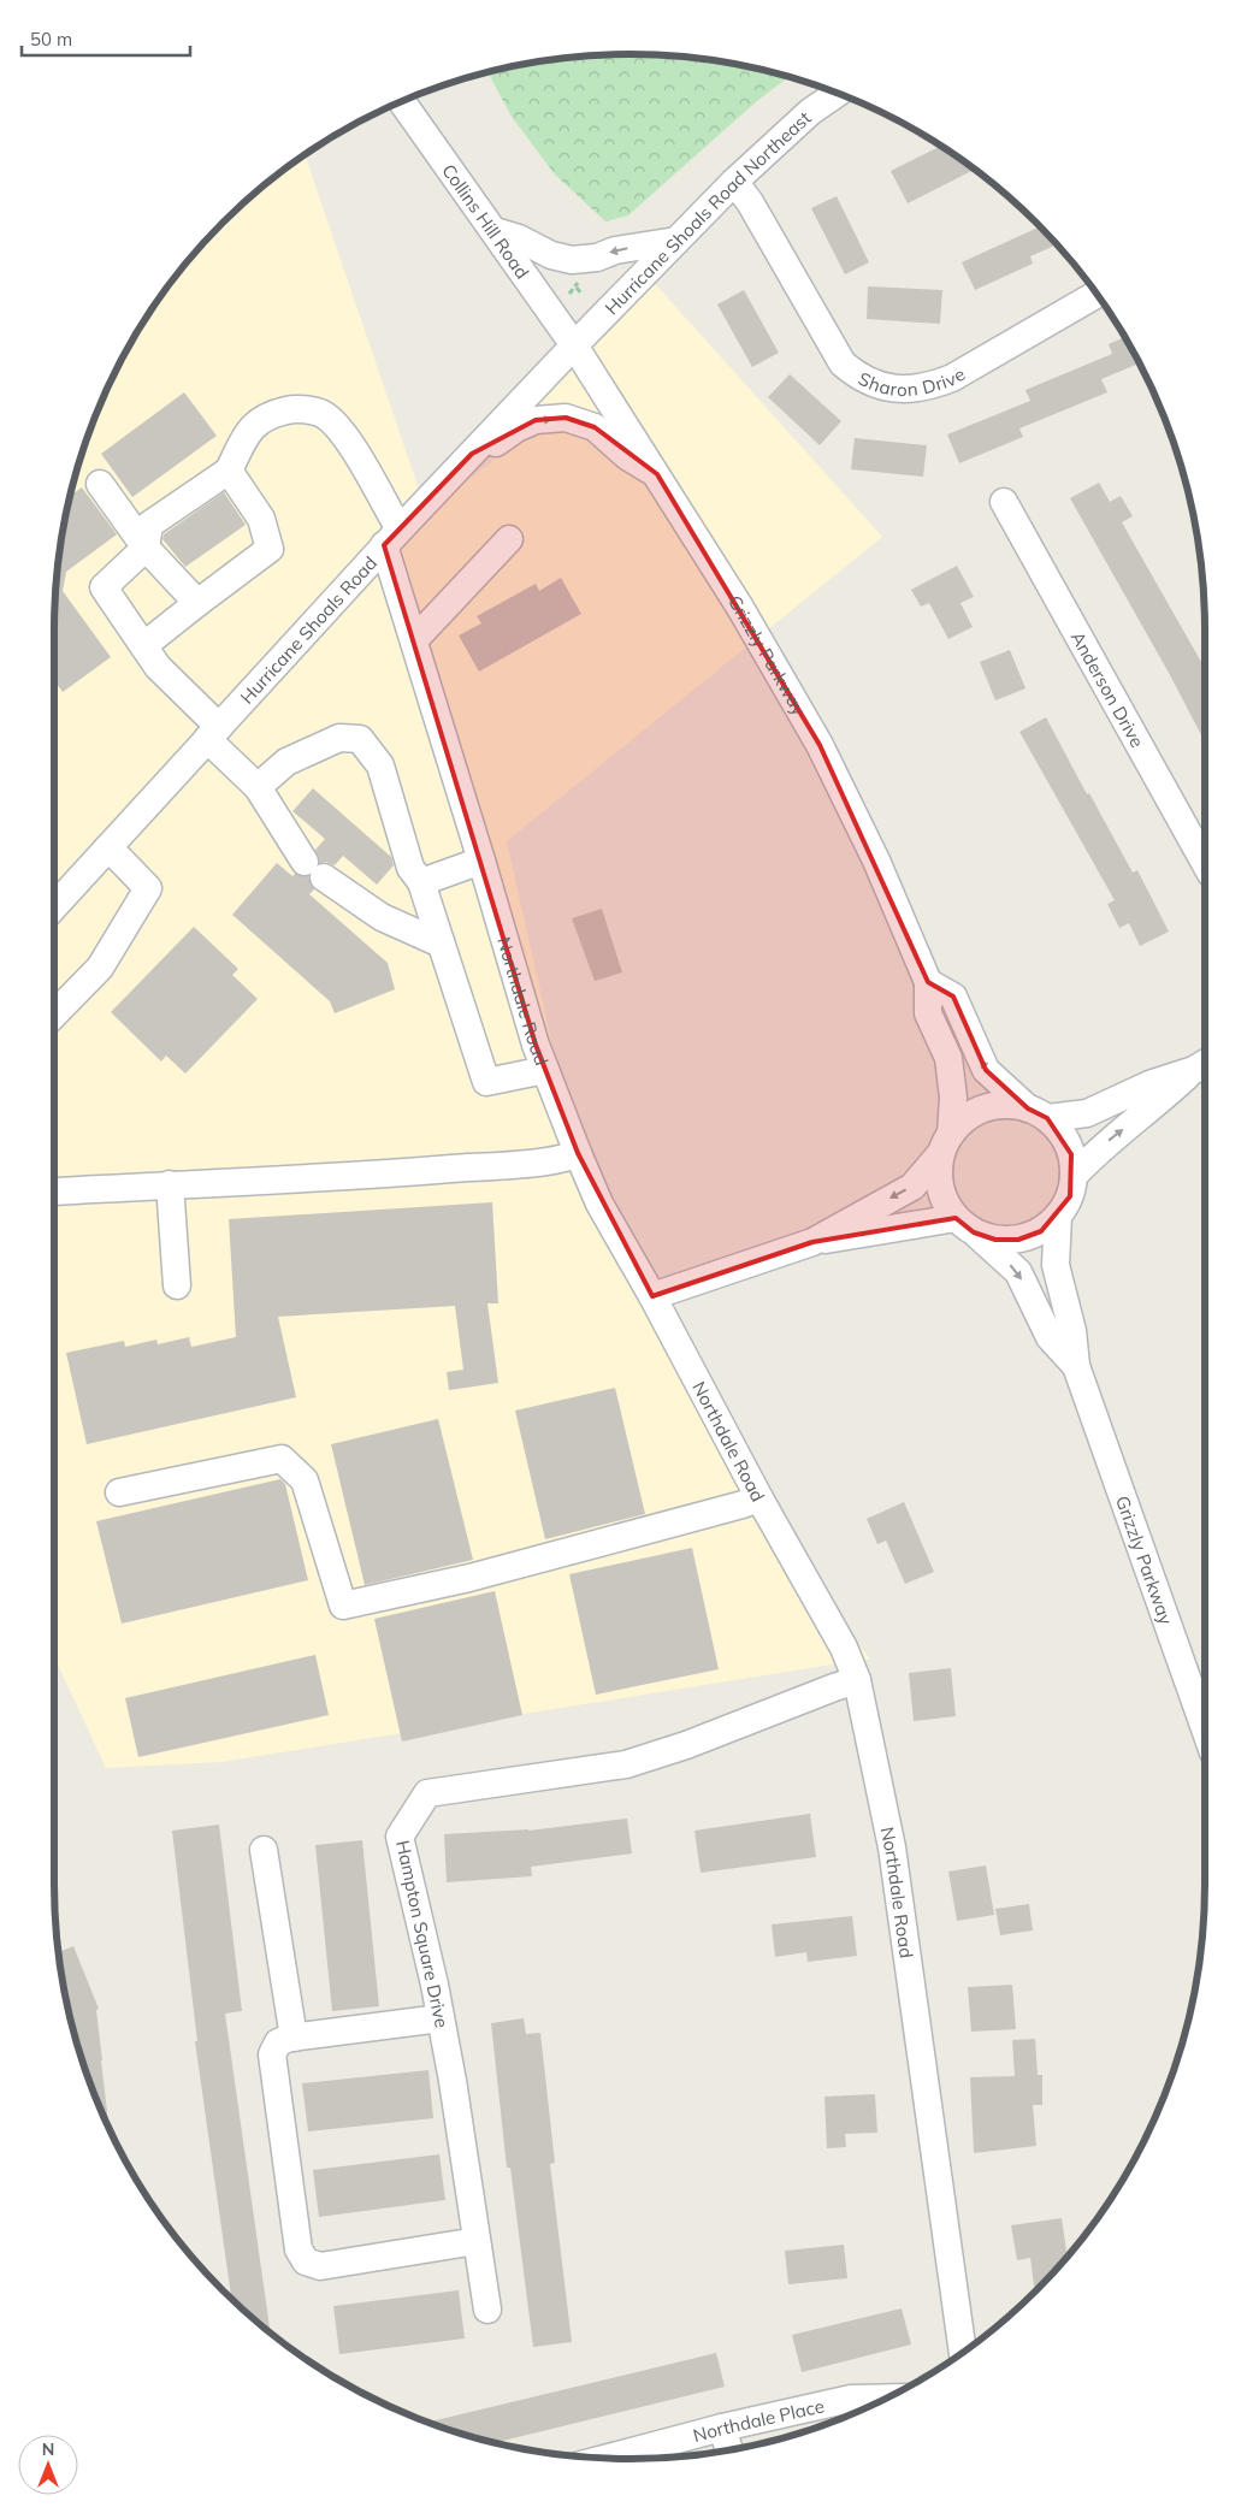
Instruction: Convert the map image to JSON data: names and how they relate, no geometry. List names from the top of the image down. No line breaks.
{"streets":{"street":["Hurricane Shoals Road Northeast","Collins Hill Road","Sharon Drive","Hurricane Shoals Road","Grizzly Parkway","Anderson Drive","Northdale Road","Hampton Square Drive","Northdale Place"]},"crossings":[["Hurricane Shoals Road Northeast","Collins Hill Road"],["Hurricane Shoals Road Northeast","Sharon Drive"],["Hurricane Shoals Road Northeast","Hurricane Shoals Road"],["Hurricane Shoals Road Northeast","Grizzly Parkway"],["Collins Hill Road","Hurricane Shoals Road"],["Collins Hill Road","Grizzly Parkway"],["Hurricane Shoals Road","Grizzly Parkway"],["Hurricane Shoals Road","Northdale Road"],["Northdale Road","Hampton Square Drive"]],"scale_bar":"50 m","north":"top"}
